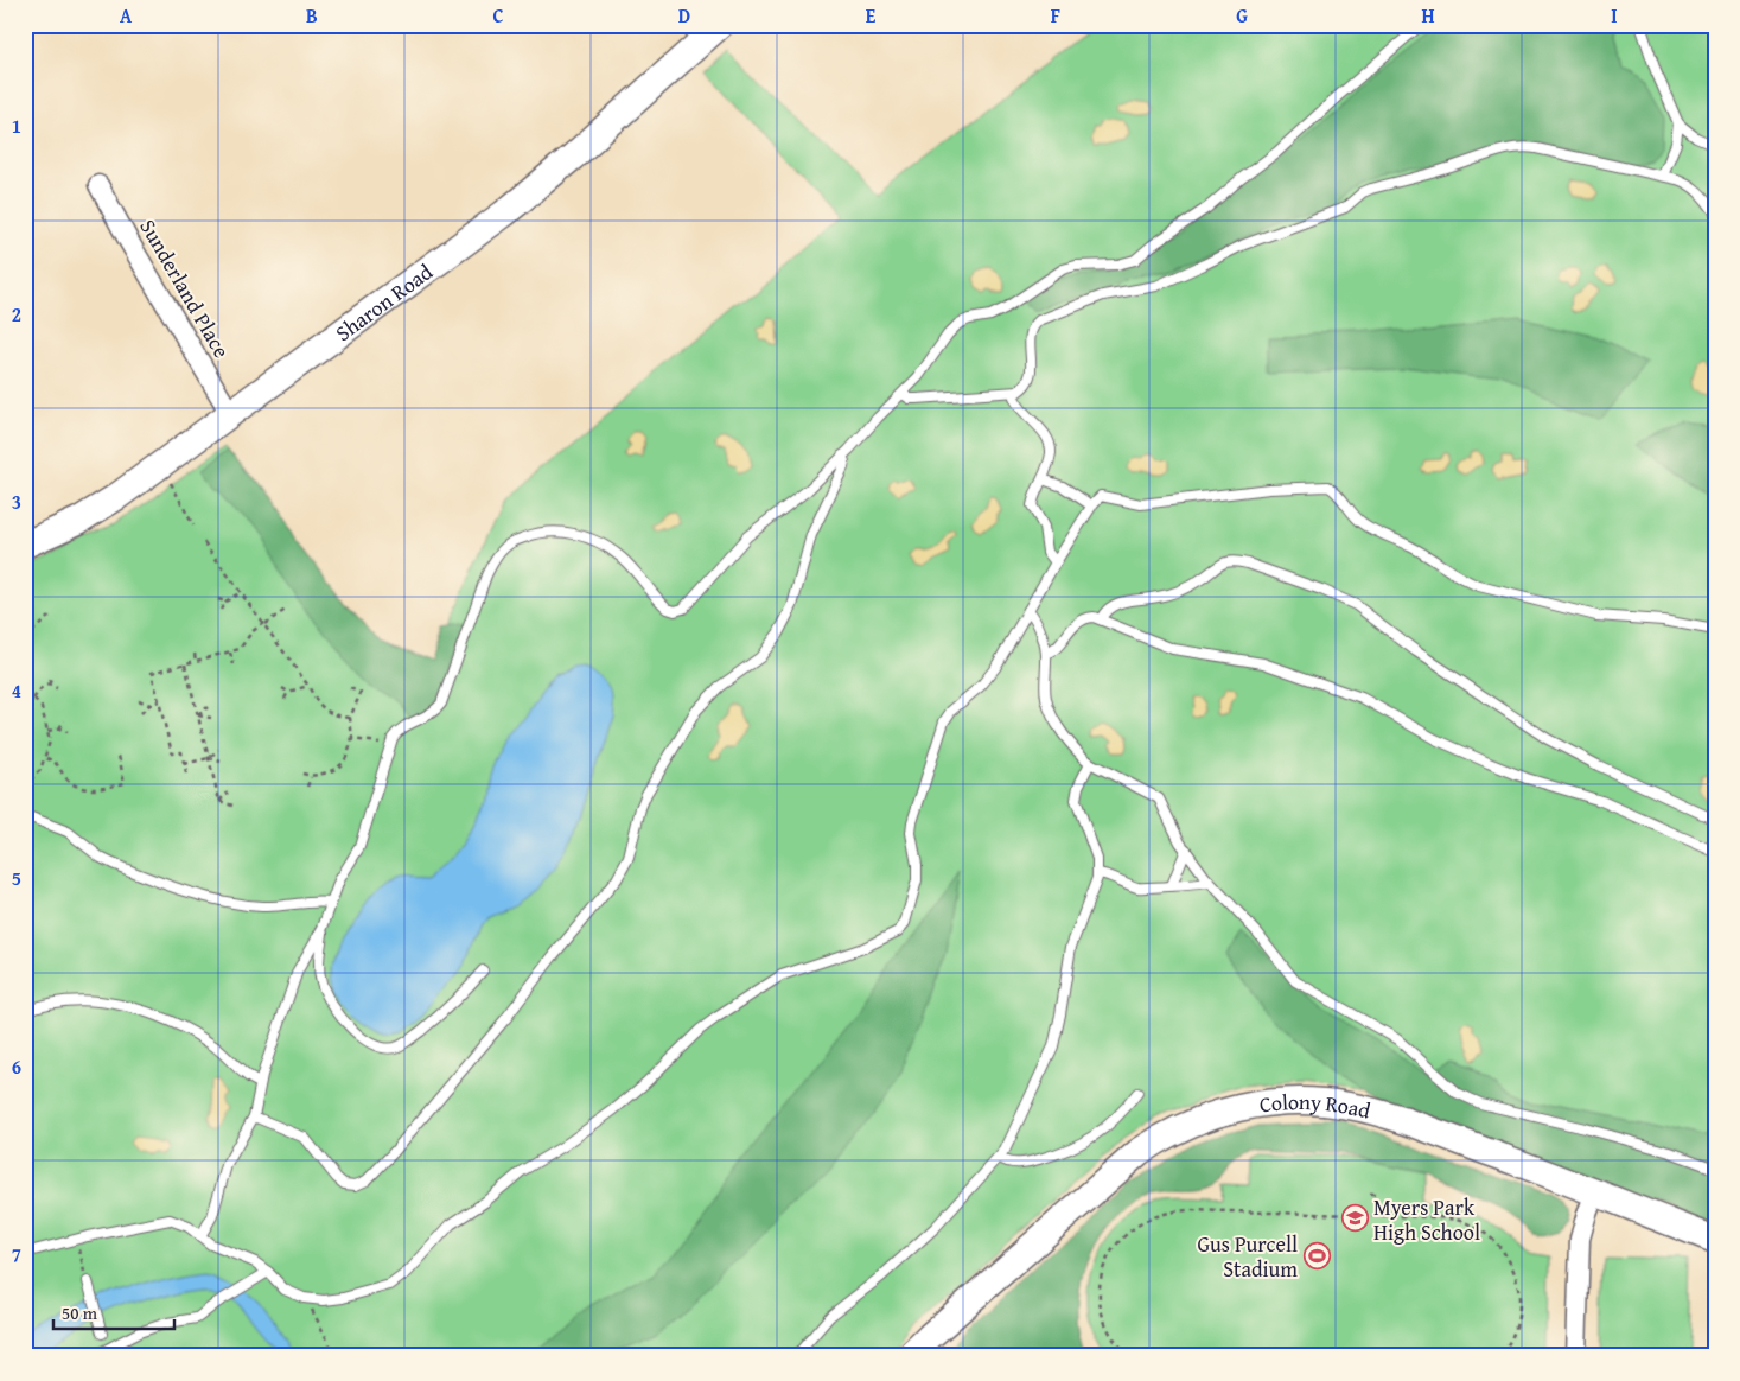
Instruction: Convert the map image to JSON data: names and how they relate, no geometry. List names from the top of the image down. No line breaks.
{"streets":{"street":["Sunderland Place","Sharon Road","Colony Road"]},"crossings":[["Sunderland Place","Sharon Road"]],"places":{"school or university":["Myers Park High School"],"sports":["Gus Purcell Stadium"]},"scale_bar":"50 m","grid":{"columns":["A","B","C","D","E","F","G","H","I"],"rows":["1","2","3","4","5","6","7"]}}
